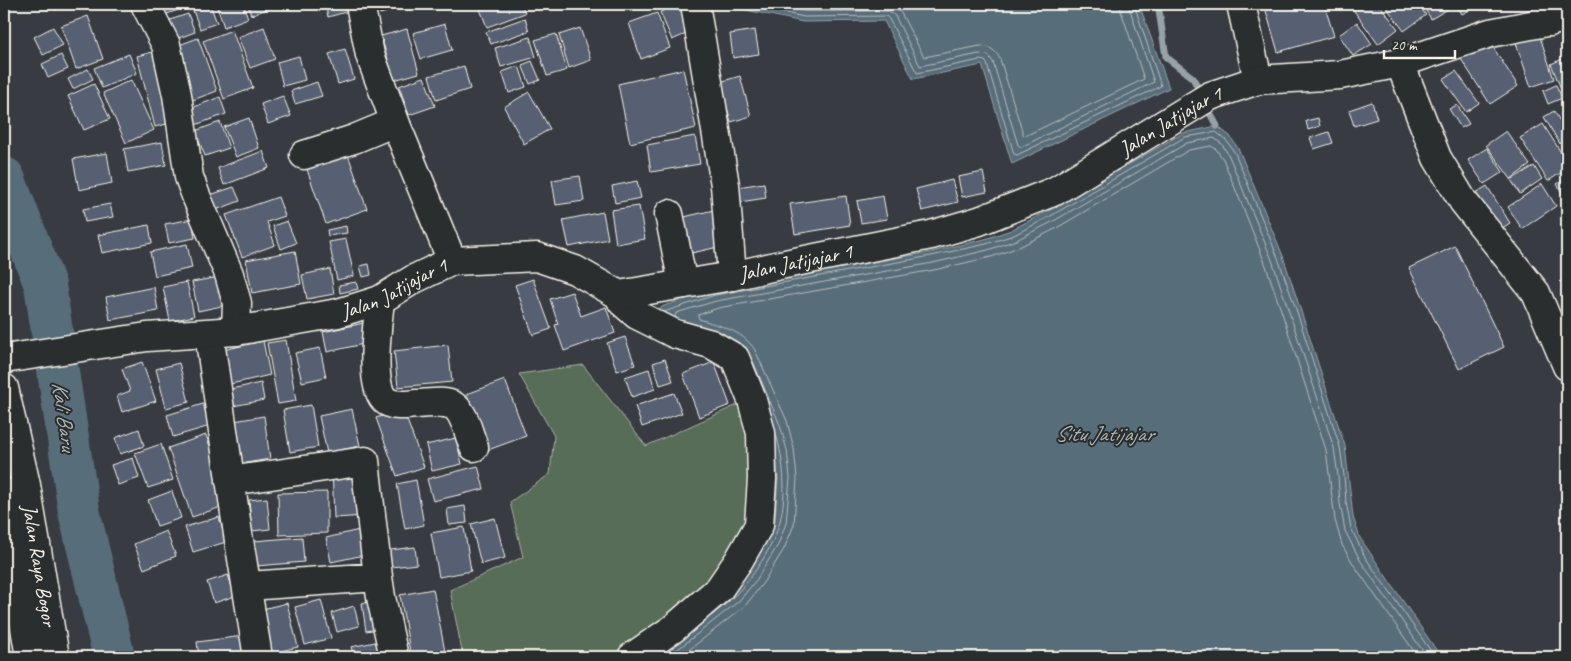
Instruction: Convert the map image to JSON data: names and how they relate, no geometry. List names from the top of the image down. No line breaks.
{"streets":{"main road":["Jalan Jatijajar 1","Jalan Raya Bogor"]},"water":["Kali Baru","Situ Jatijajar"],"scale_bar":"20 m"}
